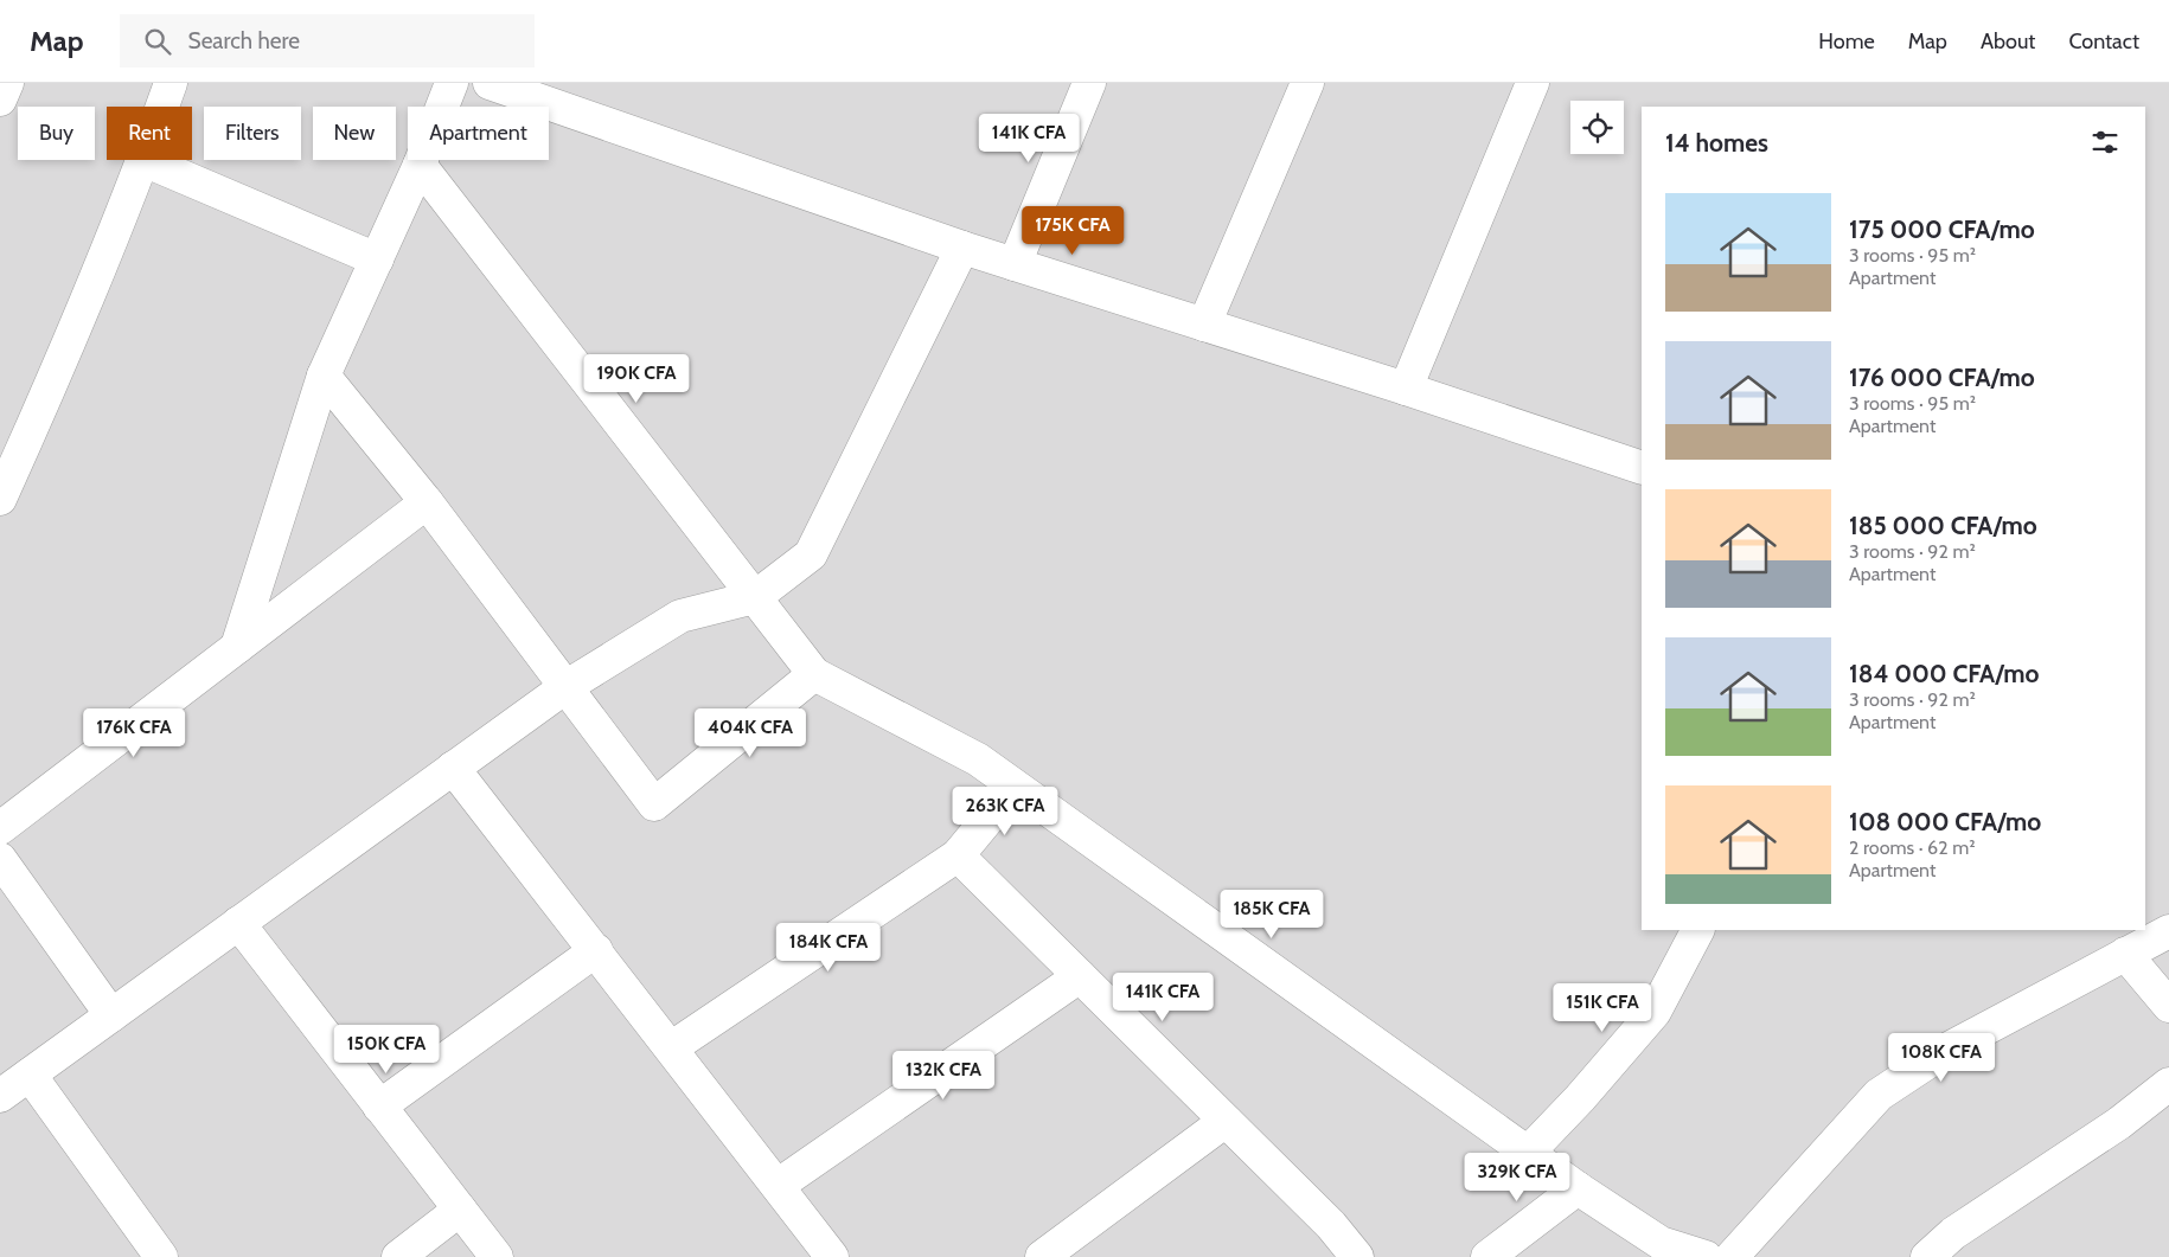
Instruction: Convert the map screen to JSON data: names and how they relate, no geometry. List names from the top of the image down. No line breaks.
{"page":{"header":"Map","search":"Search here","nav":["Home","Map","About","Contact"],"chip":["Buy","Rent","Filters","New","Apartment"],"heading":"14 homes","price":["141K CFA","175K CFA","190K CFA","176K CFA","404K CFA","263K CFA","185K CFA","184K CFA","141K CFA","151K CFA","150K CFA","108K CFA","132K CFA","329K CFA"],"list":[{"name":"175 000 CFA/mo","note":"3 rooms · 95 m² · Apartment"},{"name":"176 000 CFA/mo","note":"3 rooms · 95 m² · Apartment"},{"name":"185 000 CFA/mo","note":"3 rooms · 92 m² · Apartment"},{"name":"184 000 CFA/mo","note":"3 rooms · 92 m² · Apartment"},{"name":"108 000 CFA/mo","note":"2 rooms · 62 m² · Apartment"}]}}
